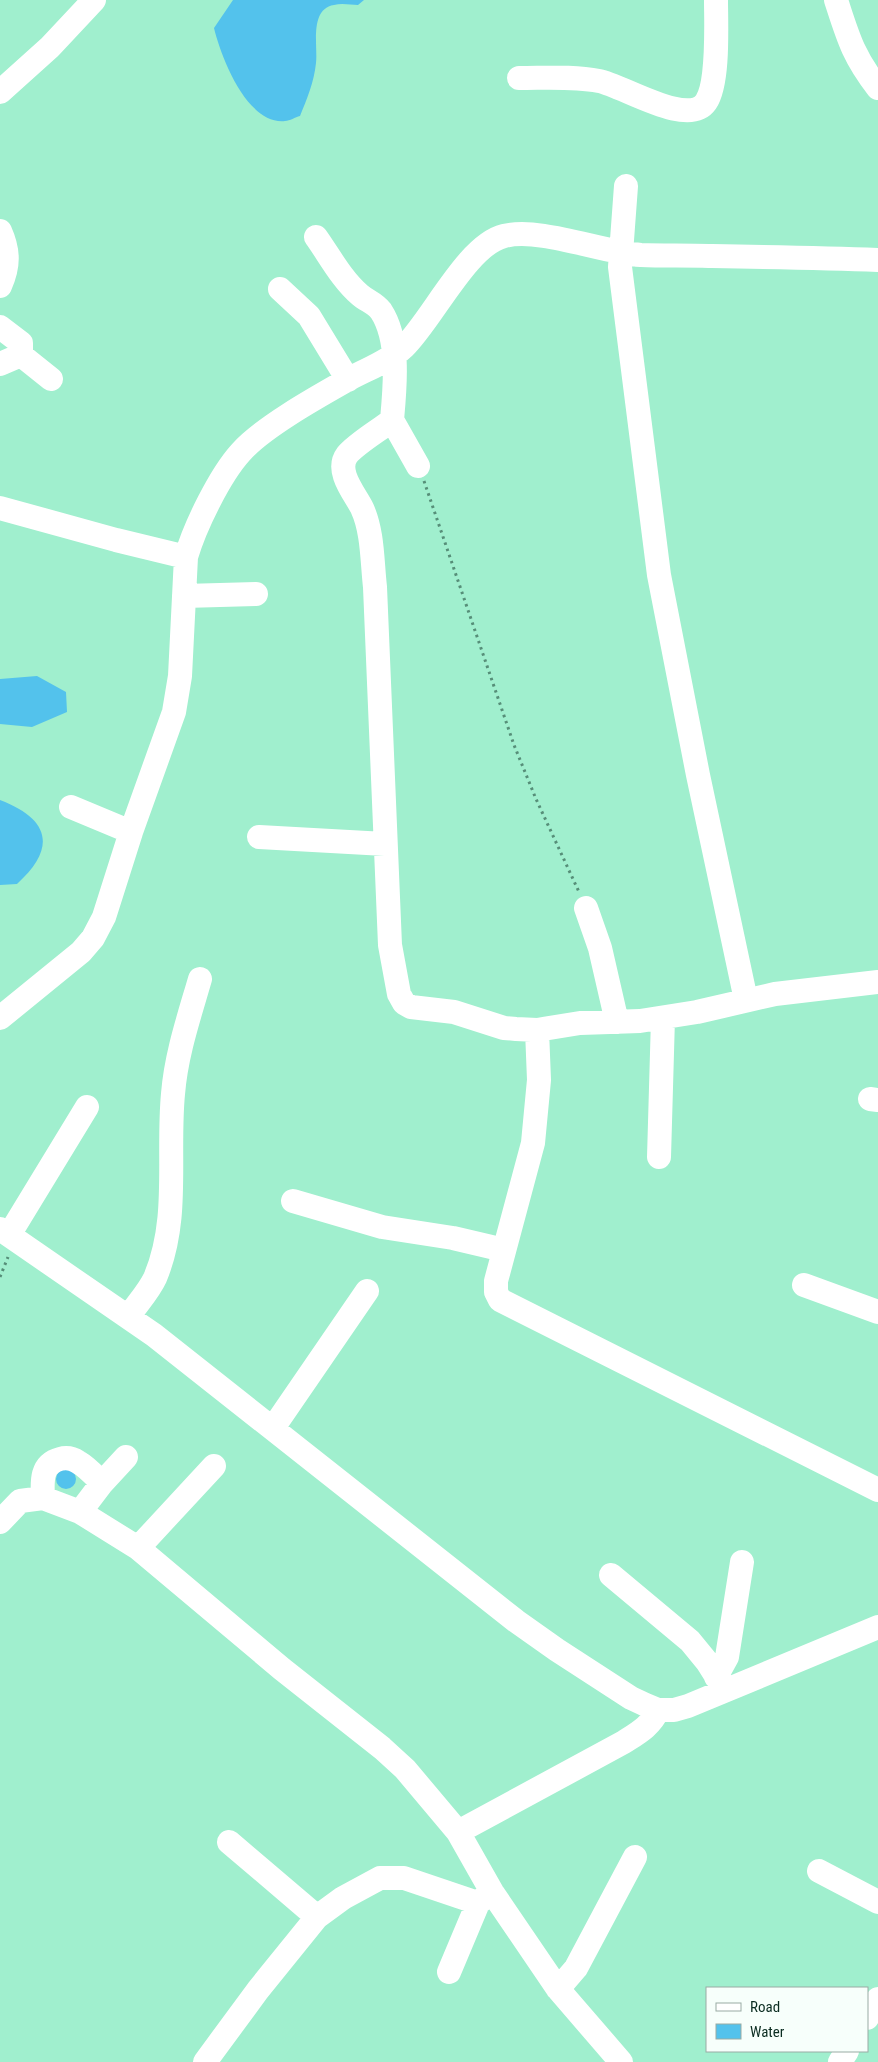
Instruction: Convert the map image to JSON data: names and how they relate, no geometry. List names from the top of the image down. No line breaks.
{"legend":["Road","Water"]}
